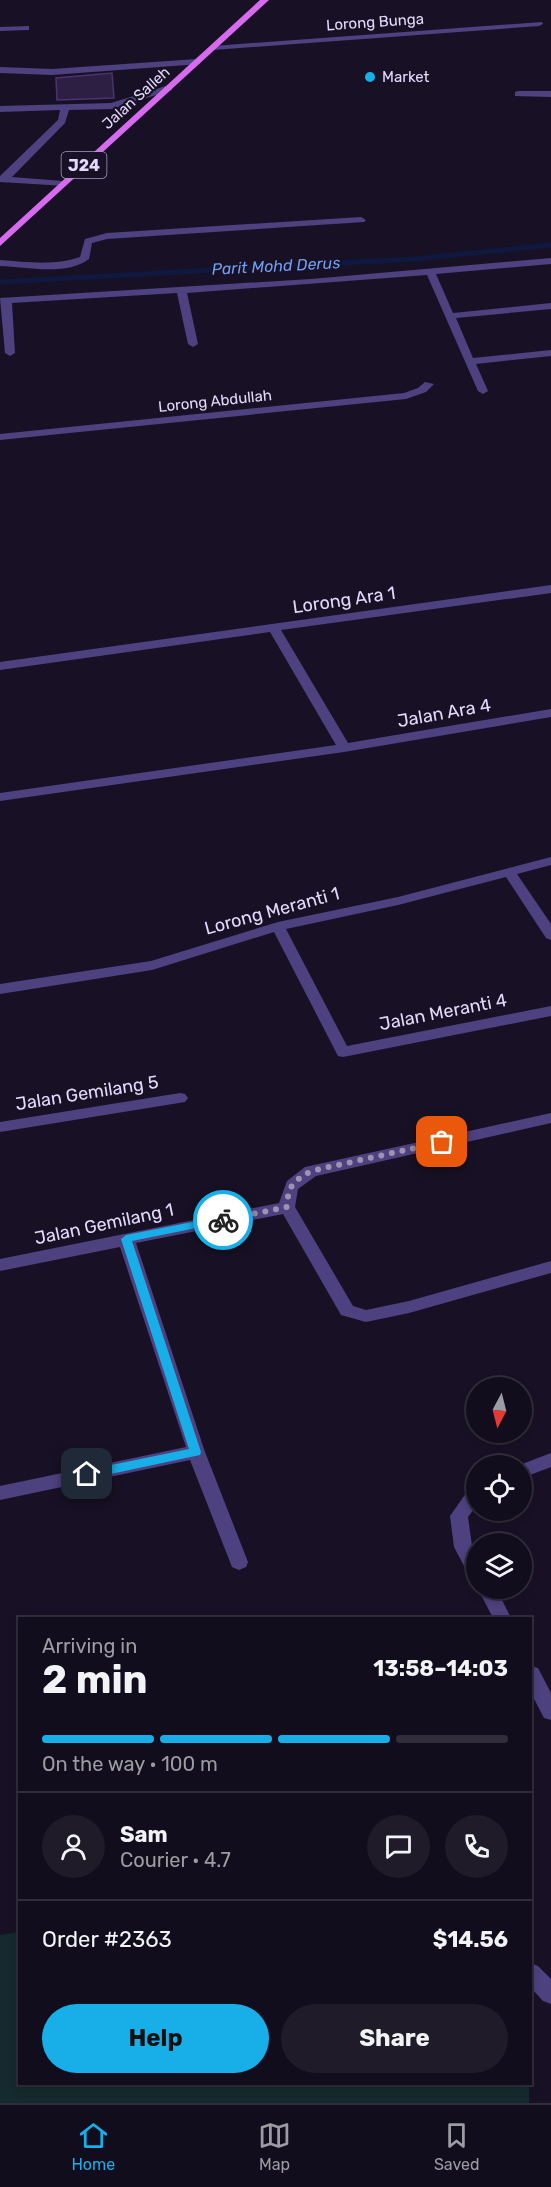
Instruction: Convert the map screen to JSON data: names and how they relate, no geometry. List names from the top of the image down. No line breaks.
{"streets":{"main road":["Jalan Salleh","J24"],"street":["Lorong Bunga","Lorong Abdullah","Lorong Ara 1","Jalan Ara 4","Lorong Meranti 1","Jalan Meranti 4","Jalan Gemilang 5","Jalan Gemilang 1"]},"crossings":[["Lorong Bunga","Jalan Salleh"],["Lorong Meranti 1","Jalan Meranti 4"]],"water":["Parit Mohd Derus"],"places":["Market"],"north":"bottom","page":{"heading":["2 min","Arriving in","13:58–14:03"],"panel":["Sam","Courier · 4.7","Order #2363","$14.56"],"bar":"On the way · 100 m","buttons":["Help","Share"],"tabs":["Home","Map","Saved"]}}
